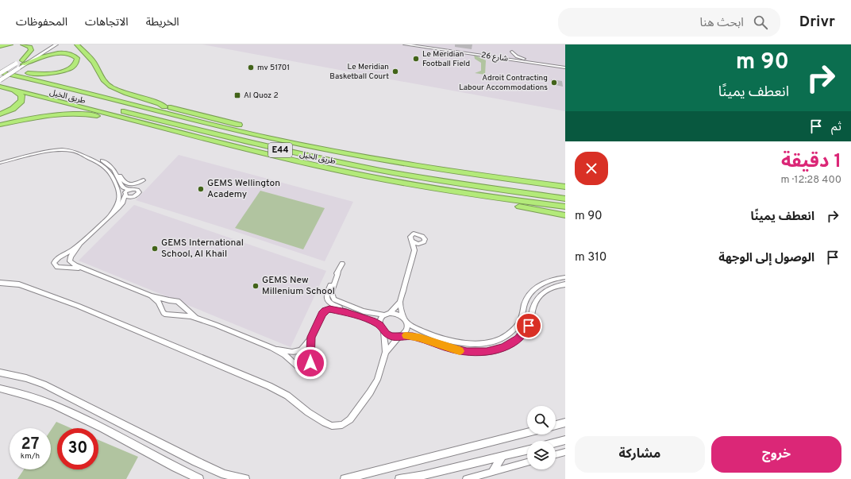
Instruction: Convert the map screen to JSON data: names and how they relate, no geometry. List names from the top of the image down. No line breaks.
{"streets":{"highway":["طريق الخيل","E44"],"street":["شارع 26"]},"places":{"other":["Le Meridian Football Field","mv 51701","Le Meridian Basketball Court","Adroit Contracting Labour Accommodations","GEMS Wellington Academy","GEMS International School, Al Khail","GEMS New Millenium School"],"transit":["Al Quoz 2"]},"page":{"header":"Drivr","search":"ابحث هنا","nav":["الخريطة","الاتجاهات","المحفوظات"],"turn":["90 m","انعطف يمينًا"],"then":"ثم","heading":["1 دقيقة","400 m · 12:28"],"list":[{"name":"انعطف يمينًا","value":"90 m"},{"name":"الوصول إلى الوجهة","value":"310 m"}],"speed":"27 km/h","limit":"30","buttons":["خروج","مشاركة"]}}
